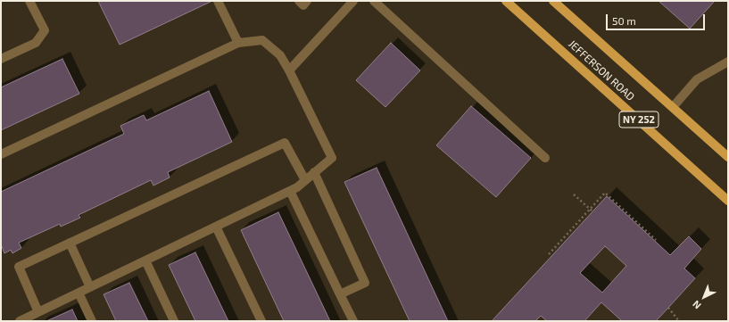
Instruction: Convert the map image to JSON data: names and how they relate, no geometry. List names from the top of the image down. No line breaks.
{"streets":{"main road":["JEFFERSON ROAD","NY 252"]},"scale_bar":"50 m","north":"bottom left"}
